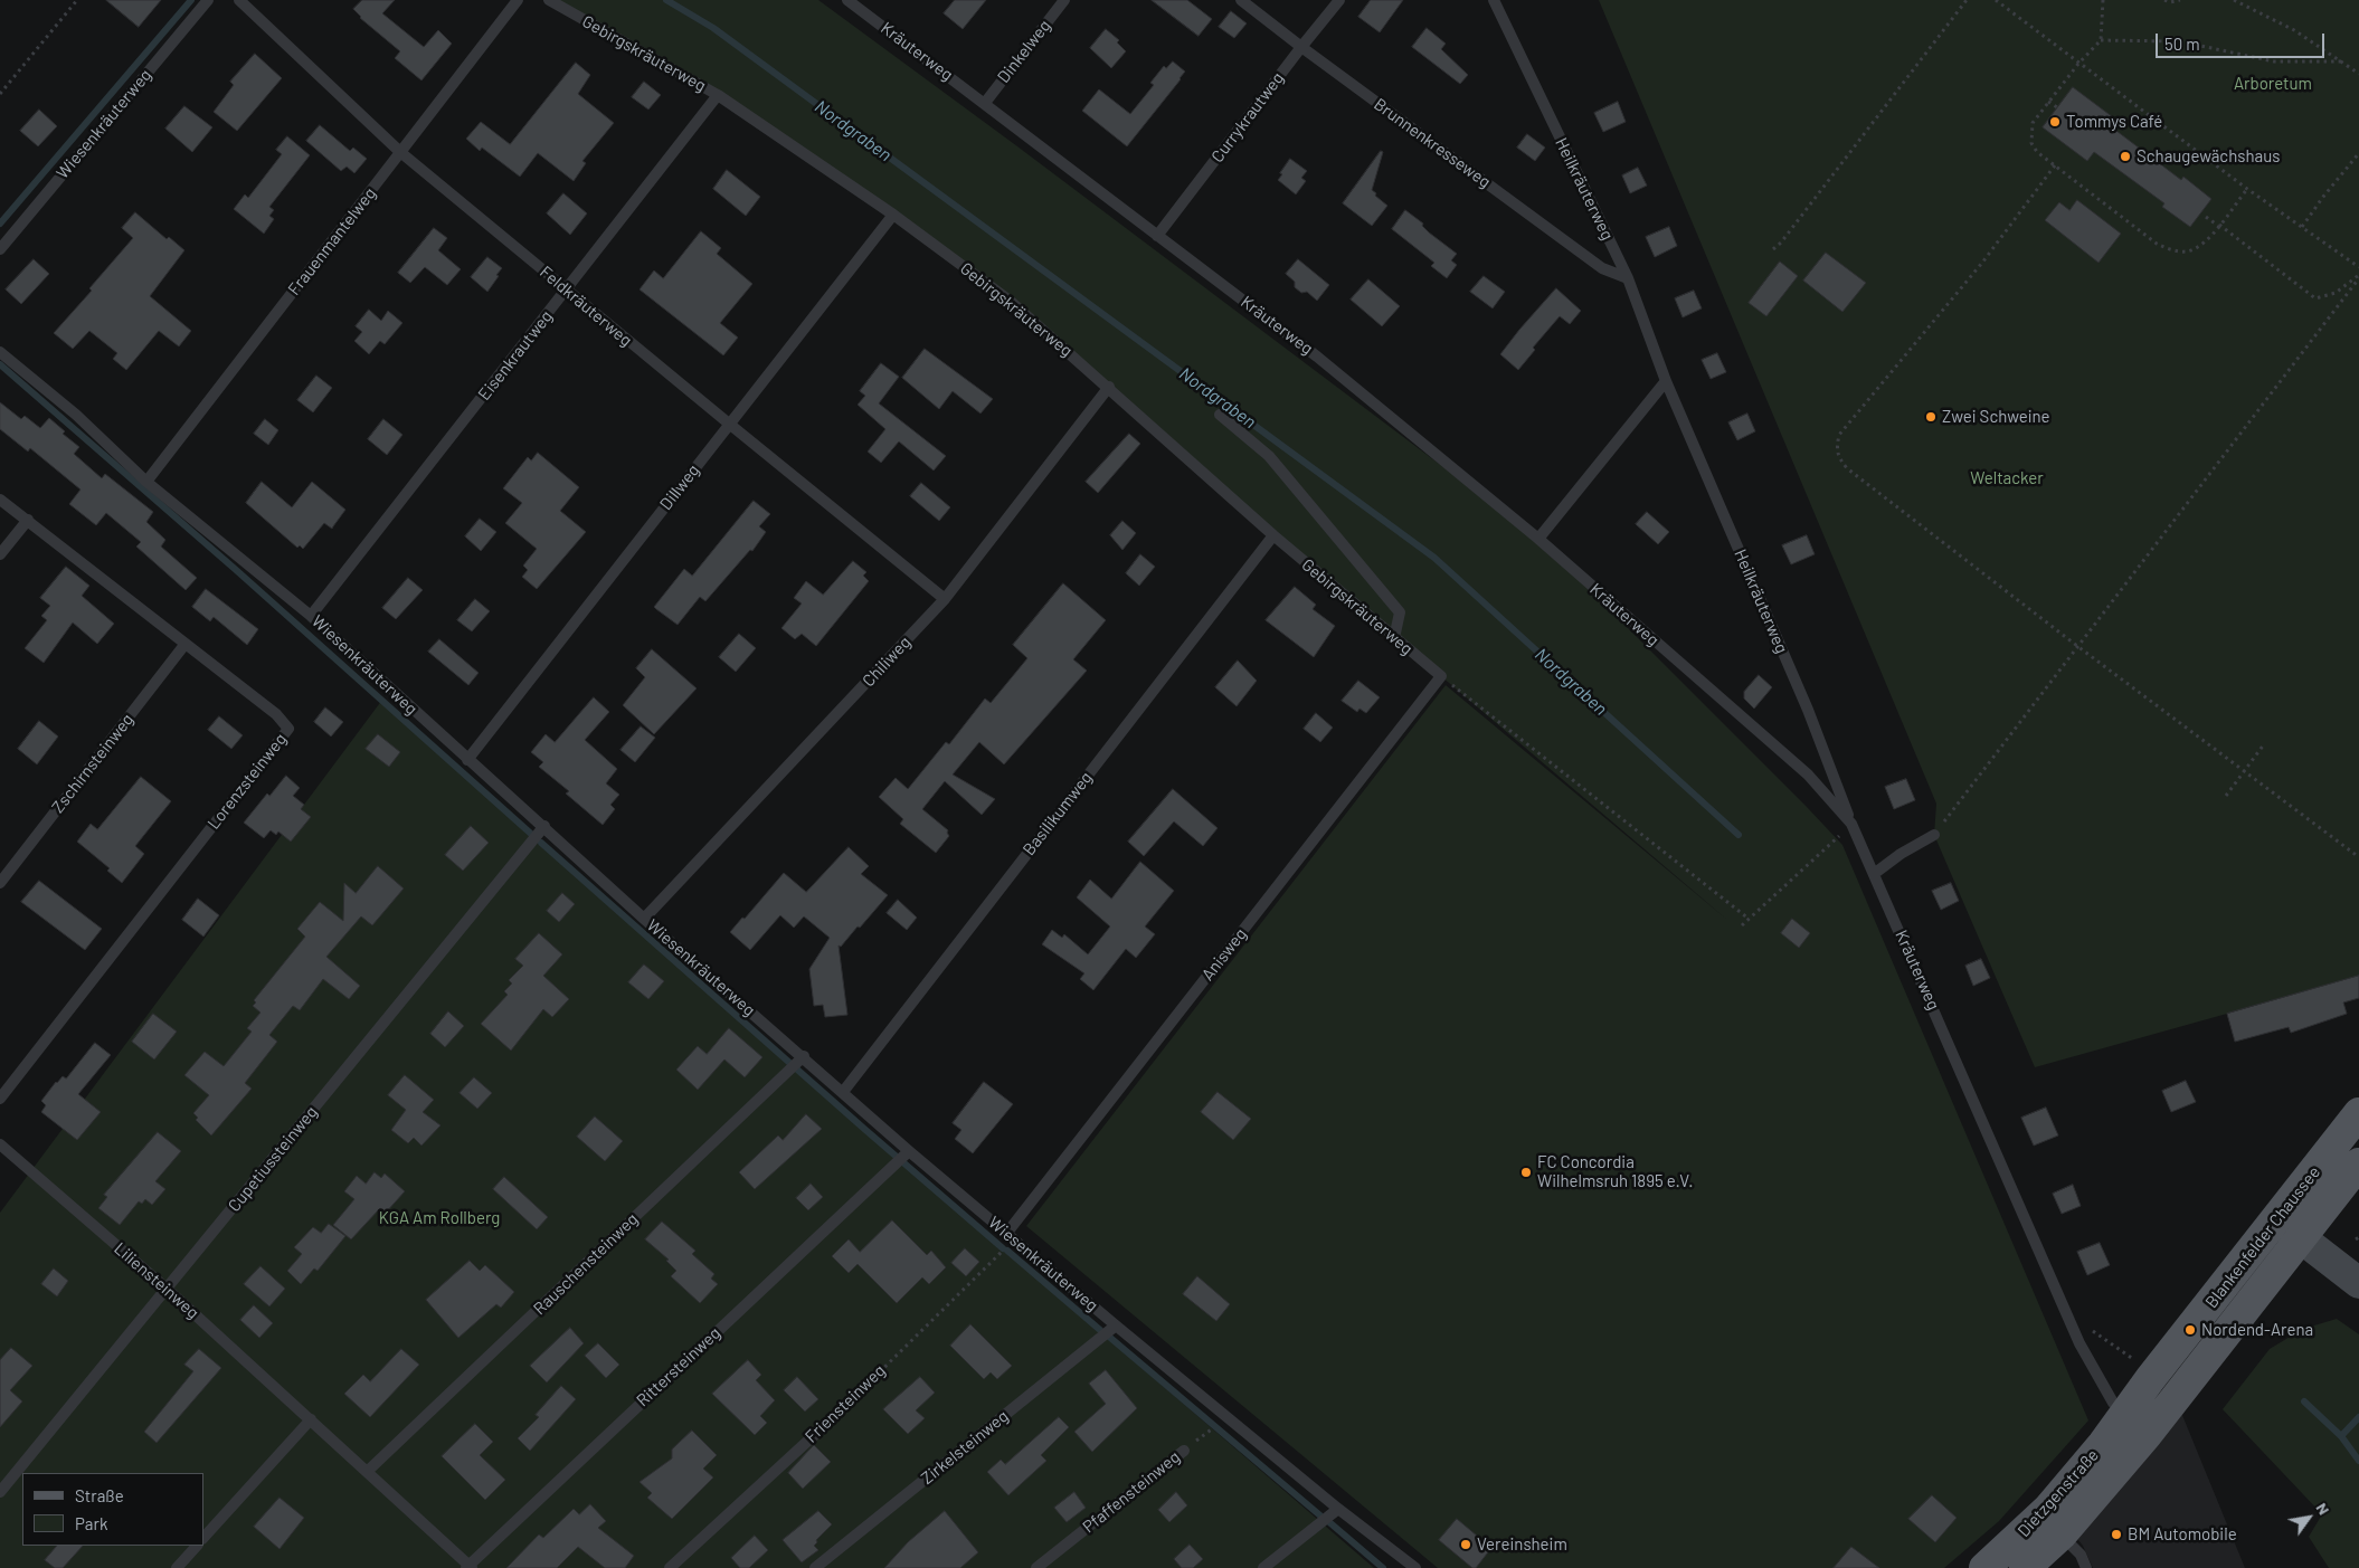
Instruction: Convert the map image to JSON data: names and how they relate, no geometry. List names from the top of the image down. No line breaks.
{"streets":{"main road":["Blankenfelder Chaussee","Dietzgenstraße"],"lane":["Kräuterweg","Dinkelweg","Gebirgskräuterweg","Currykrautweg","Wiesenkräuterweg","Brunnenkresseweg","Heilkräuterweg","Frauenmantelweg","Feldkräuterweg","Eisenkrautweg","Dillweg","Chiliweg","Zschirnsteinweg","Lorenzsteinweg","Basilikumweg","Anisweg","Cupetiussteinweg","Rauschensteinweg","Liliensteinweg","Rittersteinweg","Friensteinweg","Zirkelsteinweg","Pfaffensteinweg"]},"crossings":[["Kräuterweg","Dinkelweg"],["Kräuterweg","Currykrautweg"],["Kräuterweg","Heilkräuterweg"],["Kräuterweg","Blankenfelder Chaussee"],["Kräuterweg","Dietzgenstraße"],["Gebirgskräuterweg","Eisenkrautweg"],["Gebirgskräuterweg","Dillweg"],["Gebirgskräuterweg","Chiliweg"],["Gebirgskräuterweg","Basilikumweg"],["Gebirgskräuterweg","Anisweg"],["Currykrautweg","Brunnenkresseweg"],["Wiesenkräuterweg","Frauenmantelweg"],["Wiesenkräuterweg","Eisenkrautweg"],["Wiesenkräuterweg","Dillweg"],["Wiesenkräuterweg","Chiliweg"],["Wiesenkräuterweg","Basilikumweg"],["Wiesenkräuterweg","Anisweg"],["Wiesenkräuterweg","Cupetiussteinweg"],["Wiesenkräuterweg","Rauschensteinweg"],["Wiesenkräuterweg","Rittersteinweg"],["Wiesenkräuterweg","Friensteinweg"],["Wiesenkräuterweg","Zirkelsteinweg"],["Wiesenkräuterweg","Pfaffensteinweg"],["Brunnenkresseweg","Heilkräuterweg"],["Frauenmantelweg","Feldkräuterweg"],["Feldkräuterweg","Eisenkrautweg"],["Feldkräuterweg","Dillweg"],["Feldkräuterweg","Chiliweg"],["Zschirnsteinweg","Lorenzsteinweg"],["Anisweg","Friensteinweg"],["Cupetiussteinweg","Liliensteinweg"],["Blankenfelder Chaussee","Dietzgenstraße"],["Rauschensteinweg","Liliensteinweg"],["Liliensteinweg","Rittersteinweg"]],"water":["Nordgraben"],"parks":["Arboretum","Weltacker","KGA Am Rollberg"],"places":["Tommys Café","Schaugewächshaus","Zwei Schweine","FC Concordia Wilhelmsruh 1895 e.V.","Nordend-Arena","BM Automobile","Vereinsheim"],"legend":["Straße","Park"],"scale_bar":"50 m","north":"top right"}
